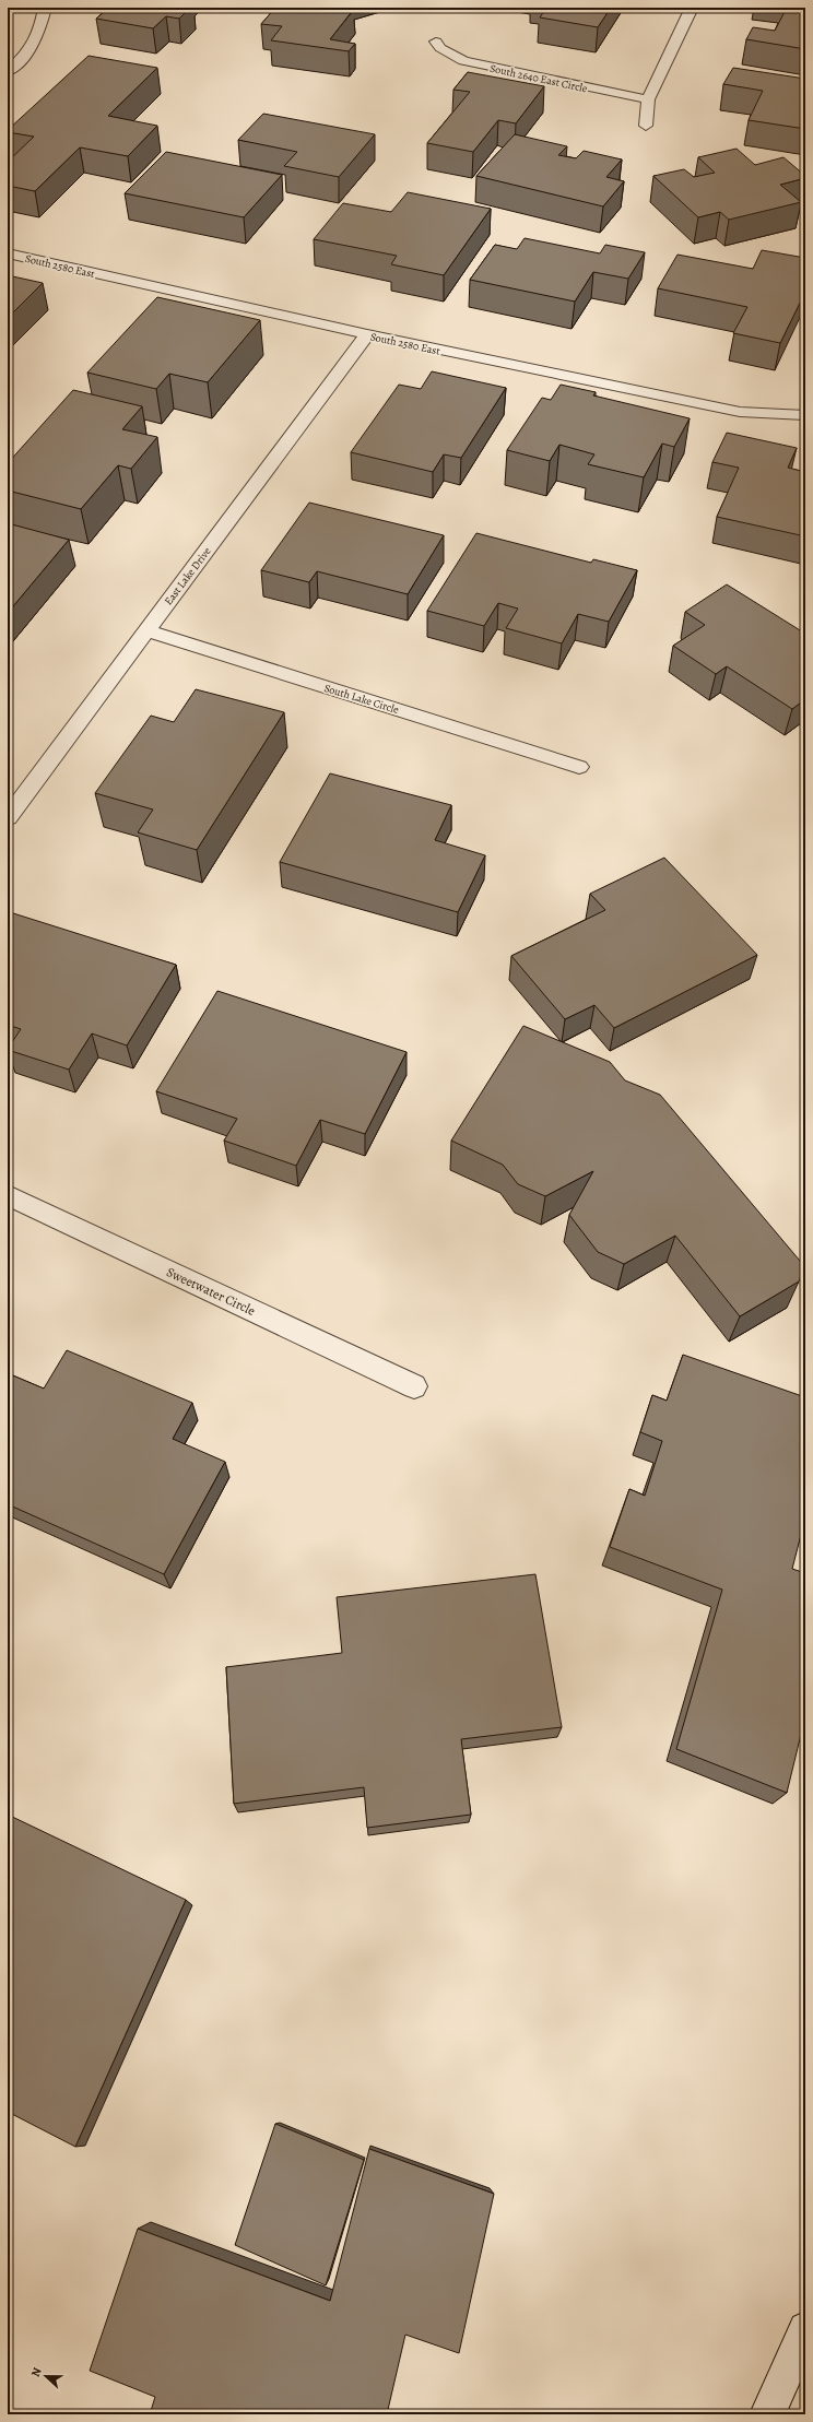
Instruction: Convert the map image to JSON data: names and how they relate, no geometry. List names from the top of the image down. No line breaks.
{"streets":{"street":["South 2640 East Circle","South 2580 East","East Lake Drive","South Lake Circle","Sweetwater Circle"]},"crossings":[["South 2580 East","East Lake Drive"],["East Lake Drive","South Lake Circle"]],"north":"left"}
